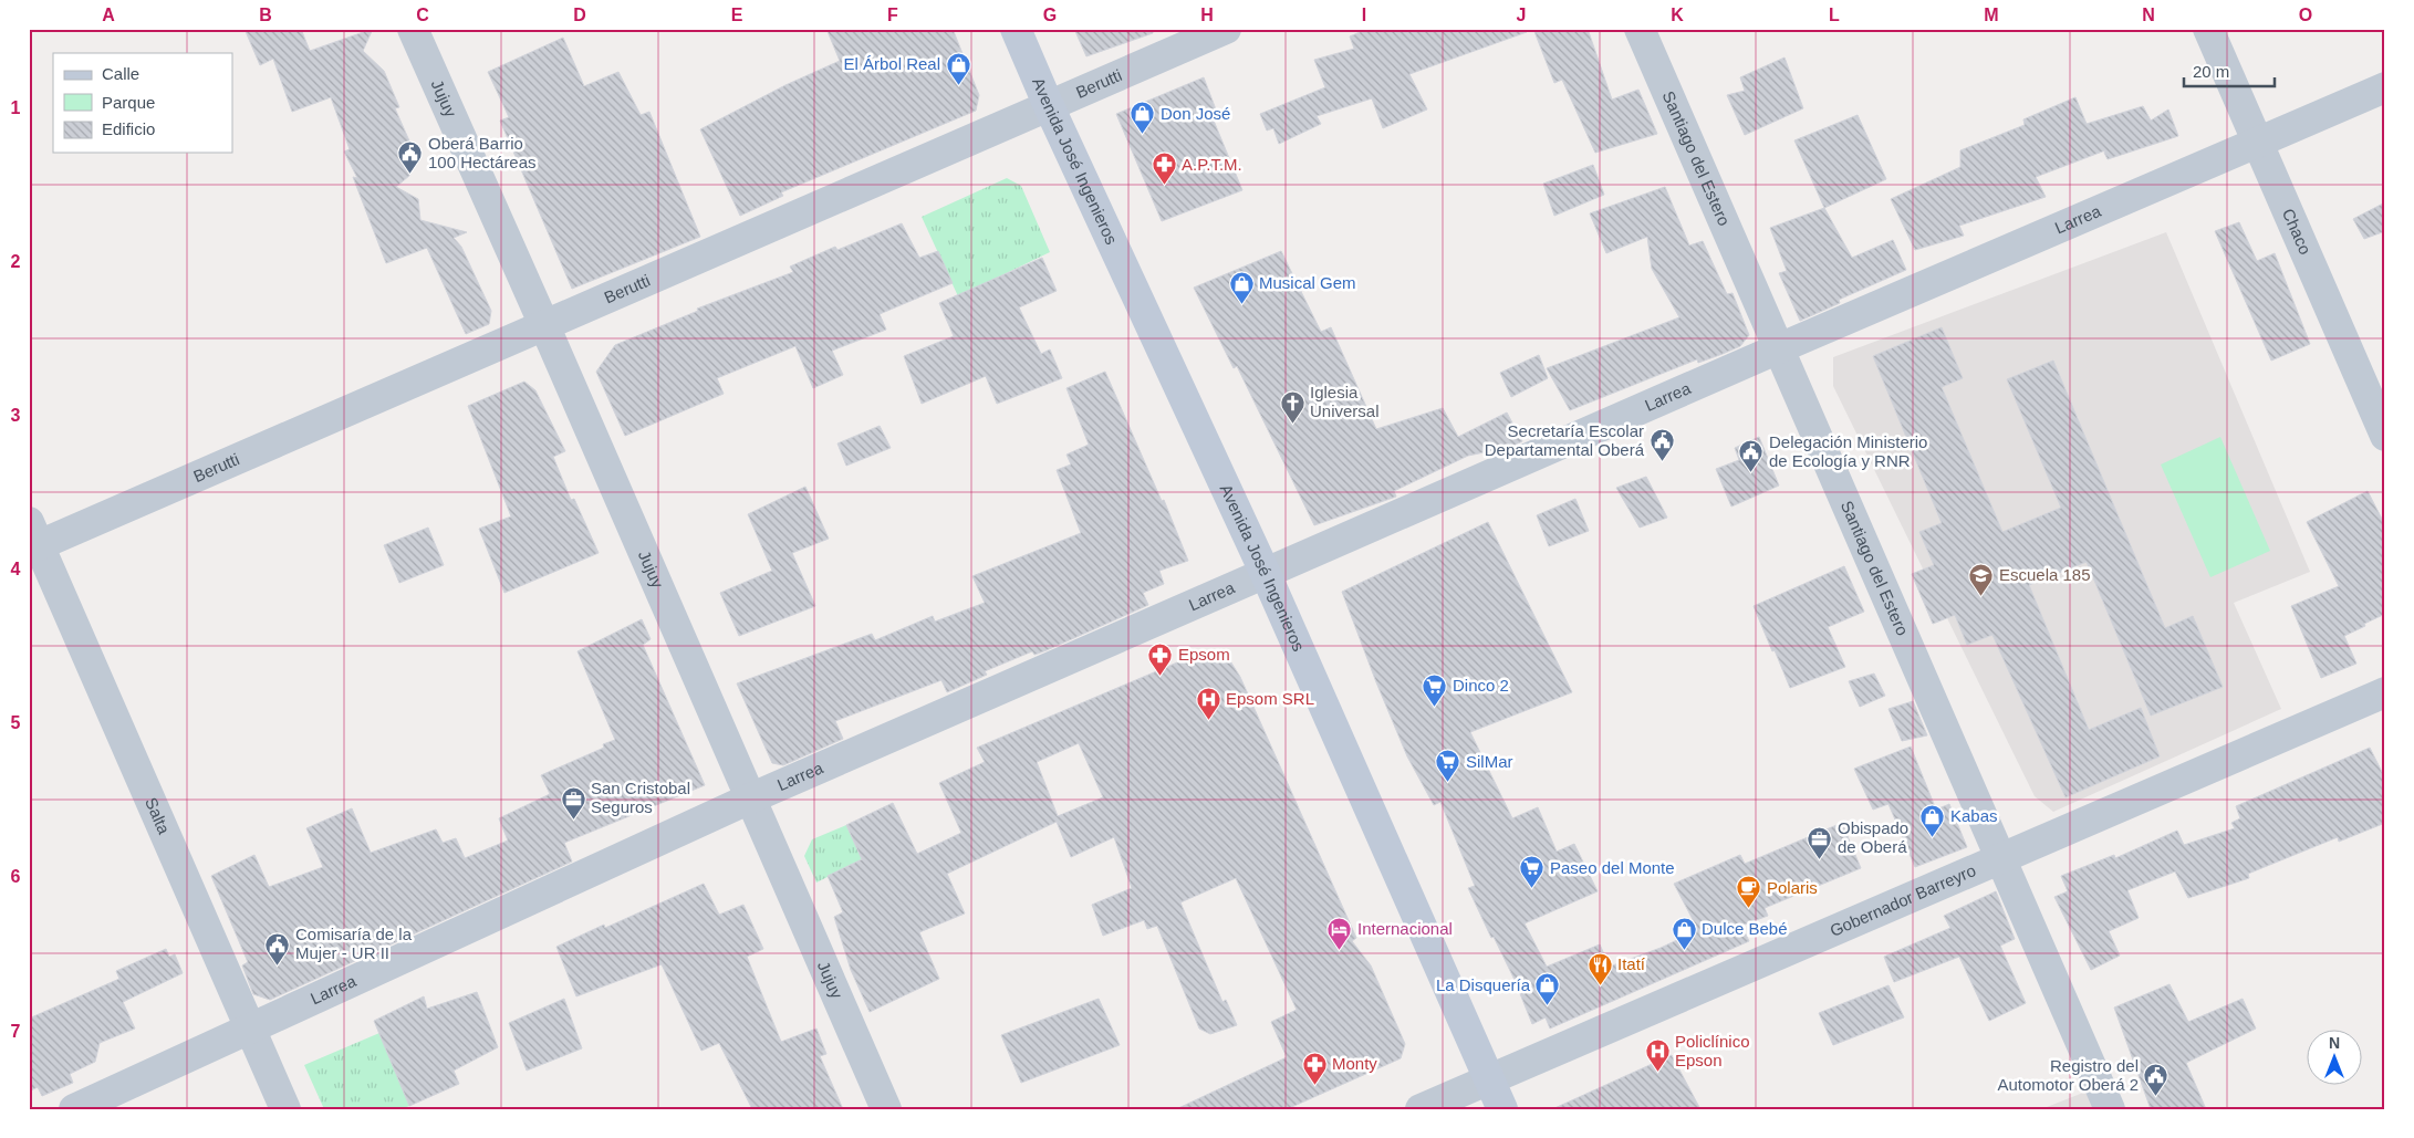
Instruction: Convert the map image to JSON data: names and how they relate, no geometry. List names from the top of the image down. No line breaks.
{"streets":{"main road":["Avenida José Ingenieros"],"street":["Berutti","Jujuy","Santiago del Estero","Larrea","Chaco","Salta","Gobernador Barreyro"]},"crossings":[["Berutti","Jujuy"],["Berutti","Avenida José Ingenieros"],["Berutti","Salta"],["Jujuy","Larrea"],["Santiago del Estero","Larrea"],["Santiago del Estero","Gobernador Barreyro"],["Avenida José Ingenieros","Larrea"],["Avenida José Ingenieros","Gobernador Barreyro"],["Larrea","Chaco"],["Larrea","Salta"]],"places":{"shop":["El Árbol Real","Don José","Musical Gem","Kabas","Dulce Bebé","La Disquería"],"public building":["Oberá Barrio 100 Hectáreas","Secretaría Escolar Departamental Oberá","Delegación Ministerio de Ecología y RNR","Comisaría de la Mujer - UR II","Registro del Automotor Oberá 2"],"pharmacy":["A.P.T.M.","Epsom","Monty"],"church":["Iglesia Universal"],"school or university":["Escuela 185"],"supermarket":["Dinco 2","SilMar","Paseo del Monte"],"hospital":["Epsom SRL","Policlínico Epson"],"office":["San Cristobal Seguros","Obispado de Oberá"],"cafe":["Polaris"],"hotel":["Internacional"],"restaurant":["Itatí"]},"legend":["Calle","Parque","Edificio"],"scale_bar":"20 m","north":"top","grid":{"columns":["A","B","C","D","E","F","G","H","I","J","K","L","M","N","O"],"rows":["1","2","3","4","5","6","7"]}}
